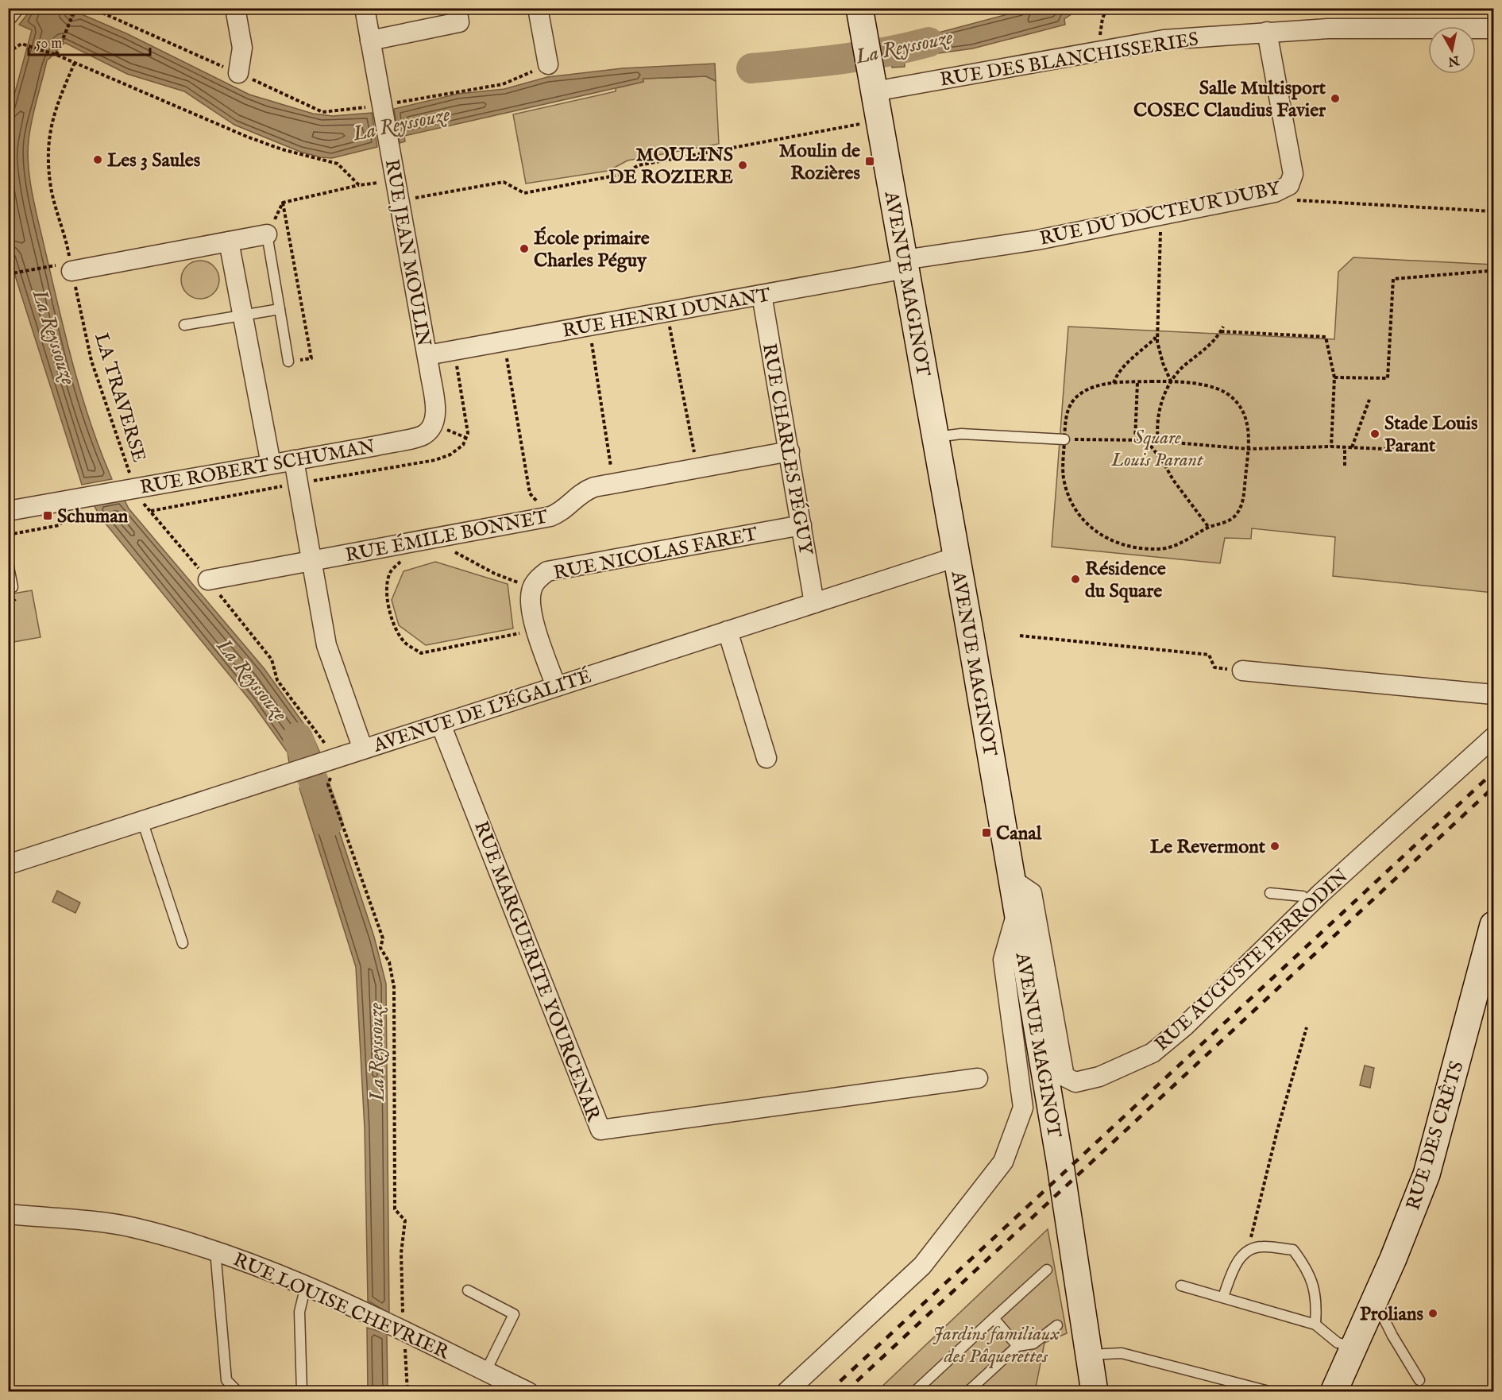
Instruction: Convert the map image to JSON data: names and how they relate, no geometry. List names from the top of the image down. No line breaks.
{"streets":{"main road":["AVENUE MAGINOT","RUE DES CRÊTS"],"street":["RUE DES BLANCHISSERIES","RUE DU DOCTEUR DUBY","RUE JEAN MOULIN","RUE HENRI DUNANT","RUE CHARLES PÉGUY","RUE ROBERT SCHUMAN","RUE ÉMILE BONNET","RUE NICOLAS FARET","AVENUE DE L'ÉGALITÉ","RUE AUGUSTE PERRODIN","RUE MARGUERITE YOURCENAR","RUE LOUISE CHEVRIER"],"path":["LA TRAVERSE"]},"crossings":[["RUE DES BLANCHISSERIES","RUE DU DOCTEUR DUBY"],["RUE DES BLANCHISSERIES","AVENUE MAGINOT"],["RUE DU DOCTEUR DUBY","AVENUE MAGINOT"],["RUE DU DOCTEUR DUBY","RUE HENRI DUNANT"],["RUE JEAN MOULIN","RUE HENRI DUNANT"],["RUE JEAN MOULIN","RUE ROBERT SCHUMAN"],["AVENUE MAGINOT","RUE HENRI DUNANT"],["AVENUE MAGINOT","AVENUE DE L'ÉGALITÉ"],["AVENUE MAGINOT","RUE AUGUSTE PERRODIN"],["RUE HENRI DUNANT","RUE CHARLES PÉGUY"],["RUE HENRI DUNANT","RUE ROBERT SCHUMAN"],["LA TRAVERSE","RUE ROBERT SCHUMAN"],["LA TRAVERSE","RUE ÉMILE BONNET"],["LA TRAVERSE","AVENUE DE L'ÉGALITÉ"],["RUE CHARLES PÉGUY","RUE ÉMILE BONNET"],["RUE CHARLES PÉGUY","RUE NICOLAS FARET"],["RUE CHARLES PÉGUY","AVENUE DE L'ÉGALITÉ"],["RUE NICOLAS FARET","AVENUE DE L'ÉGALITÉ"],["AVENUE DE L'ÉGALITÉ","RUE MARGUERITE YOURCENAR"]],"water":["La Reyssouze"],"parks":["Square Louis Parant","Jardins familiaux des Pâquerettes"],"places":{"other":["Salle Multisport COSEC Claudius Favier","Les 3 Saules","MOULINS DE ROZIERE","École primaire Charles Péguy","Stade Louis Parant","Résidence du Square","Le Revermont","Prolians"],"transit":["Moulin de Rozières","Schuman","Canal"]},"scale_bar":"50 m","north":"bottom"}
